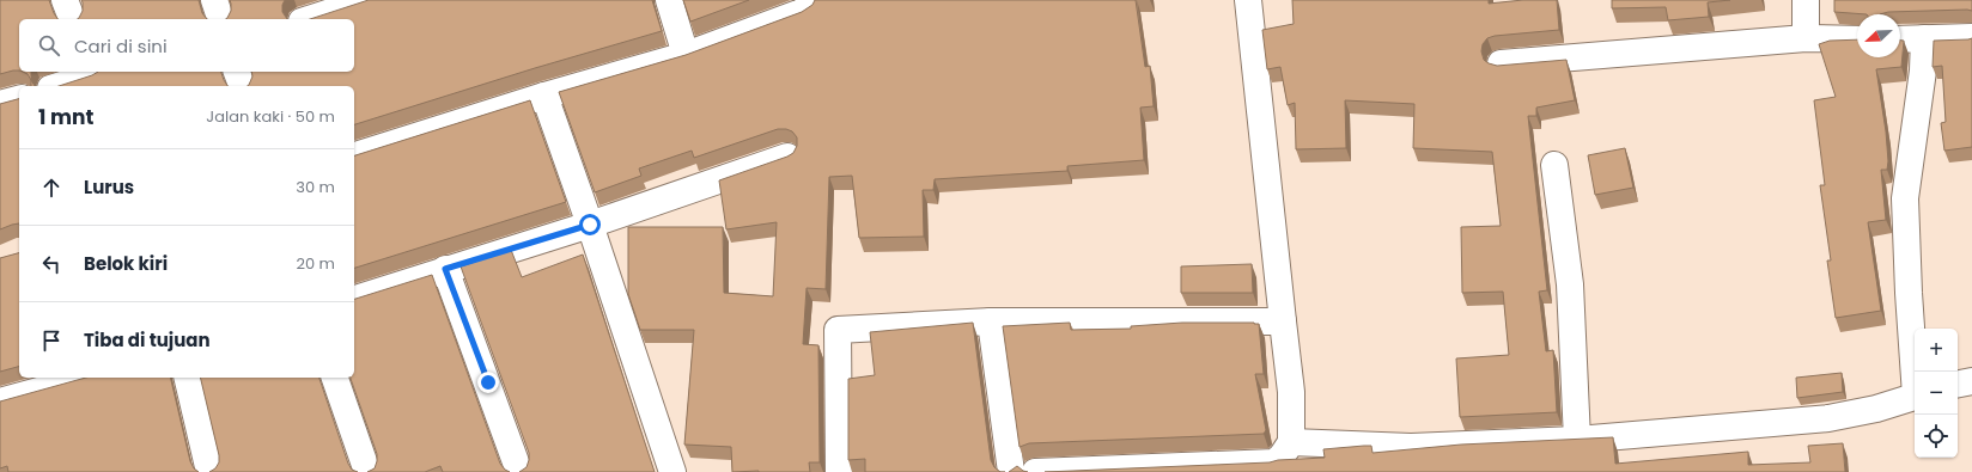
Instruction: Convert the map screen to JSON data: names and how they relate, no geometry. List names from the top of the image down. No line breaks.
{"north":"bottom left","page":{"search":"Cari di sini","heading":["1 mnt","Jalan kaki · 50 m"],"list":[["Lurus","30 m"],["Belok kiri","20 m"],"Tiba di tujuan"],"map_buttons":["+","−"]}}
